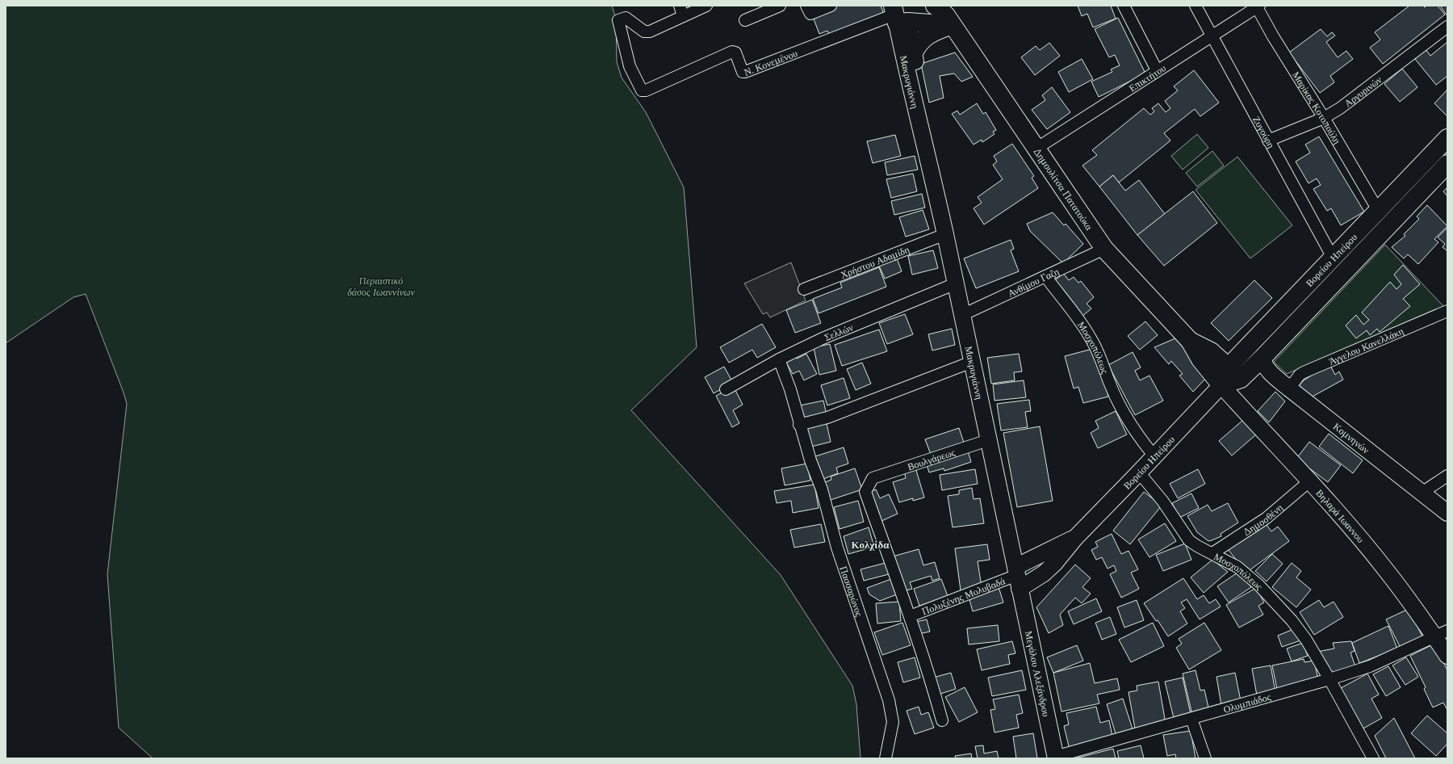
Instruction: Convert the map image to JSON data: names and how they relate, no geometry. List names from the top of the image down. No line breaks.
{"streets":{"main road":["Μακρυγιάννη","Δημουλίτσα Πατατούκα","Βορείου Ηπείρου","Κομνηνών","Βηλαρά Ιωαννου","Μεγάλου Αλεξάνδρου"],"street":["Ν. Κονεμένου","Επικτήτου","Αργυρινών","Μαρίκας Κοτοπούλη","Ζυγούρη","Χρήστου Αδαμίδη","Ανθίμου Γαζη","Σελλών","Άγγελου Κανελλάκη","Μοσχοπόλεως","Βουλγάρεως","Δημοσθένη","Πασσαρώνος","Πολυξένης Μολυβαδά","Ολυμπιάδος"]},"crossings":[["Ν. Κονεμένου","Μακρυγιάννη"],["Επικτήτου","Μαρίκας Κοτοπούλη"],["Επικτήτου","Ζυγούρη"],["Επικτήτου","Δημουλίτσα Πατατούκα"],["Μακρυγιάννη","Βορείου Ηπείρου"],["Μακρυγιάννη","Χρήστου Αδαμίδη"],["Μακρυγιάννη","Ανθίμου Γαζη"],["Μακρυγιάννη","Σελλών"],["Μακρυγιάννη","Βουλγάρεως"],["Μακρυγιάννη","Πολυξένης Μολυβαδά"],["Μακρυγιάννη","Μεγάλου Αλεξάνδρου"],["Αργυρινών","Μαρίκας Κοτοπούλη"],["Αργυρινών","Ζυγούρη"],["Μαρίκας Κοτοπούλη","Βορείου Ηπείρου"],["Ζυγούρη","Βορείου Ηπείρου"],["Δημουλίτσα Πατατούκα","Βορείου Ηπείρου"],["Δημουλίτσα Πατατούκα","Ανθίμου Γαζη"],["Δημουλίτσα Πατατούκα","Βηλαρά Ιωαννου"],["Βορείου Ηπείρου","Μοσχοπόλεως"],["Βορείου Ηπείρου","Κομνηνών"],["Βορείου Ηπείρου","Βηλαρά Ιωαννου"],["Βορείου Ηπείρου","Πολυξένης Μολυβαδά"],["Βορείου Ηπείρου","Μεγάλου Αλεξάνδρου"],["Ανθίμου Γαζη","Μοσχοπόλεως"],["Σελλών","Πασσαρώνος"],["Άγγελου Κανελλάκη","Κομνηνών"],["Μοσχοπόλεως","Δημοσθένη"],["Μοσχοπόλεως","Ολυμπιάδος"],["Βουλγάρεως","Πολυξένης Μολυβαδά"],["Βηλαρά Ιωαννου","Δημοσθένη"],["Βηλαρά Ιωαννου","Ολυμπιάδος"],["Πολυξένης Μολυβαδά","Μεγάλου Αλεξάνδρου"],["Μεγάλου Αλεξάνδρου","Ολυμπιάδος"]],"districts":["Κολχίδα"],"parks":["Περιαστικό δάσος Ιωαννίνων"]}
